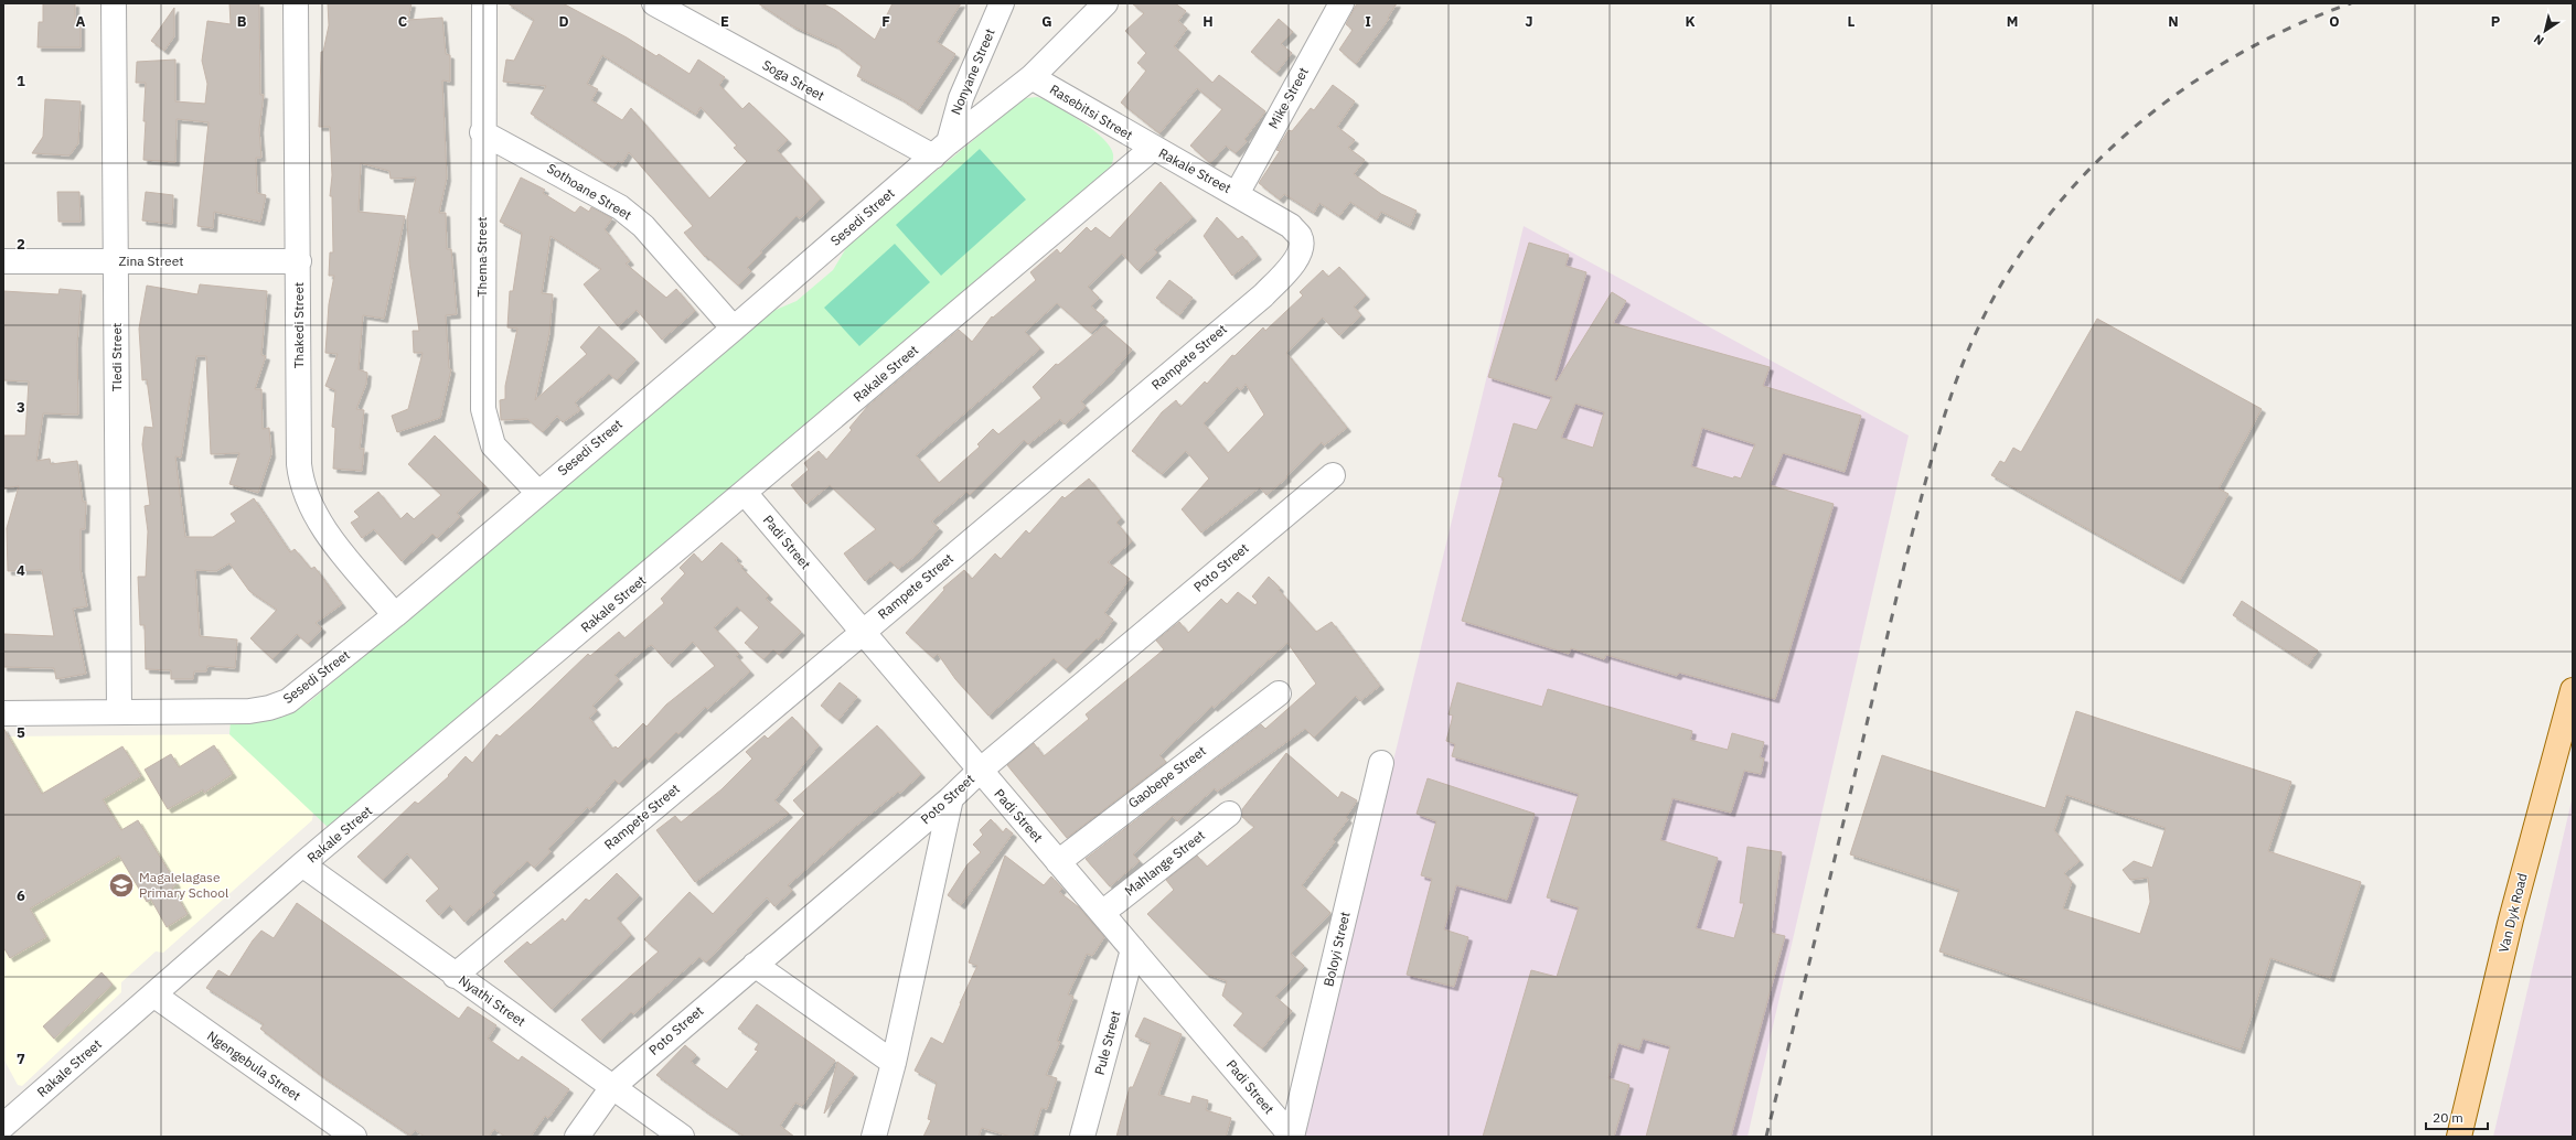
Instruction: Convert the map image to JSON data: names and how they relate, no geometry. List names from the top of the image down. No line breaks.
{"streets":{"main road":["Van Dyk Road"],"street":["Nonyane Street","Soga Street","Mike Street","Rasebitsi Street","Rakale Street","Sothoane Street","Sesedi Street","Thema Street","Zina Street","Thakedi Street","Tledi Street","Rampete Street","Padi Street","Poto Street","Gaobepe Street","Mahlange Street","Boloyi Street","Nyathi Street","Pule Street","Ngengebula Street"]},"crossings":[["Nonyane Street","Soga Street"],["Nonyane Street","Sesedi Street"],["Soga Street","Sesedi Street"],["Mike Street","Rakale Street"],["Mike Street","Rampete Street"],["Rasebitsi Street","Rakale Street"],["Rasebitsi Street","Sesedi Street"],["Rakale Street","Rampete Street"],["Rakale Street","Padi Street"],["Rakale Street","Nyathi Street"],["Rakale Street","Ngengebula Street"],["Sothoane Street","Sesedi Street"],["Sothoane Street","Thema Street"],["Sesedi Street","Thema Street"],["Sesedi Street","Thakedi Street"],["Sesedi Street","Tledi Street"],["Zina Street","Thakedi Street"],["Zina Street","Tledi Street"],["Rampete Street","Padi Street"],["Rampete Street","Nyathi Street"],["Padi Street","Poto Street"],["Padi Street","Gaobepe Street"],["Padi Street","Mahlange Street"],["Padi Street","Boloyi Street"],["Padi Street","Pule Street"],["Poto Street","Nyathi Street"]],"places":{"school or university":["Magalelagase Primary School"]},"scale_bar":"20 m","north":"bottom left","grid":{"columns":["A","B","C","D","E","F","G","H","I","J","K","L","M","N","O","P"],"rows":["1","2","3","4","5","6","7"]}}
